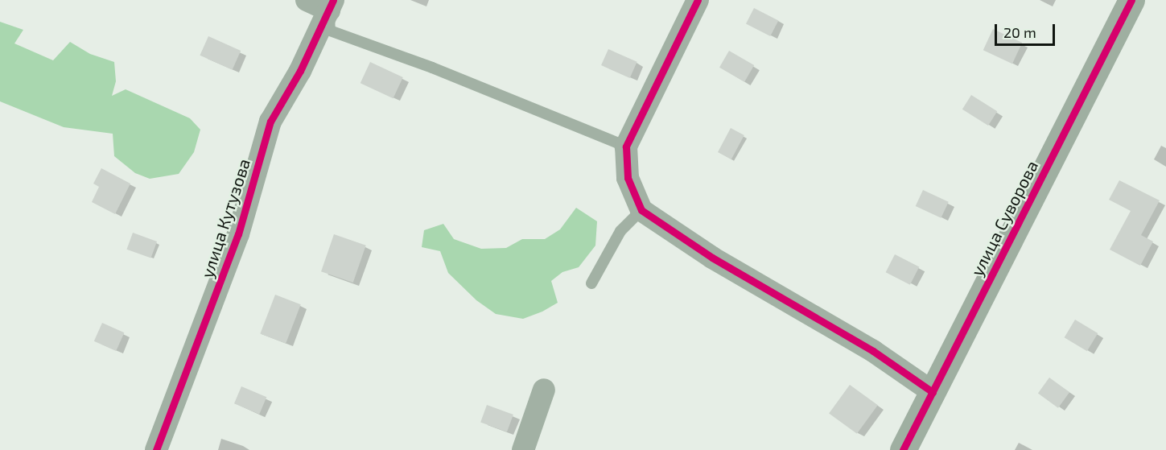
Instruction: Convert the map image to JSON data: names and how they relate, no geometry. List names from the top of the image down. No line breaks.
{"streets":{"street":["улица Кутузова","улица Суворова"]},"scale_bar":"20 m"}
